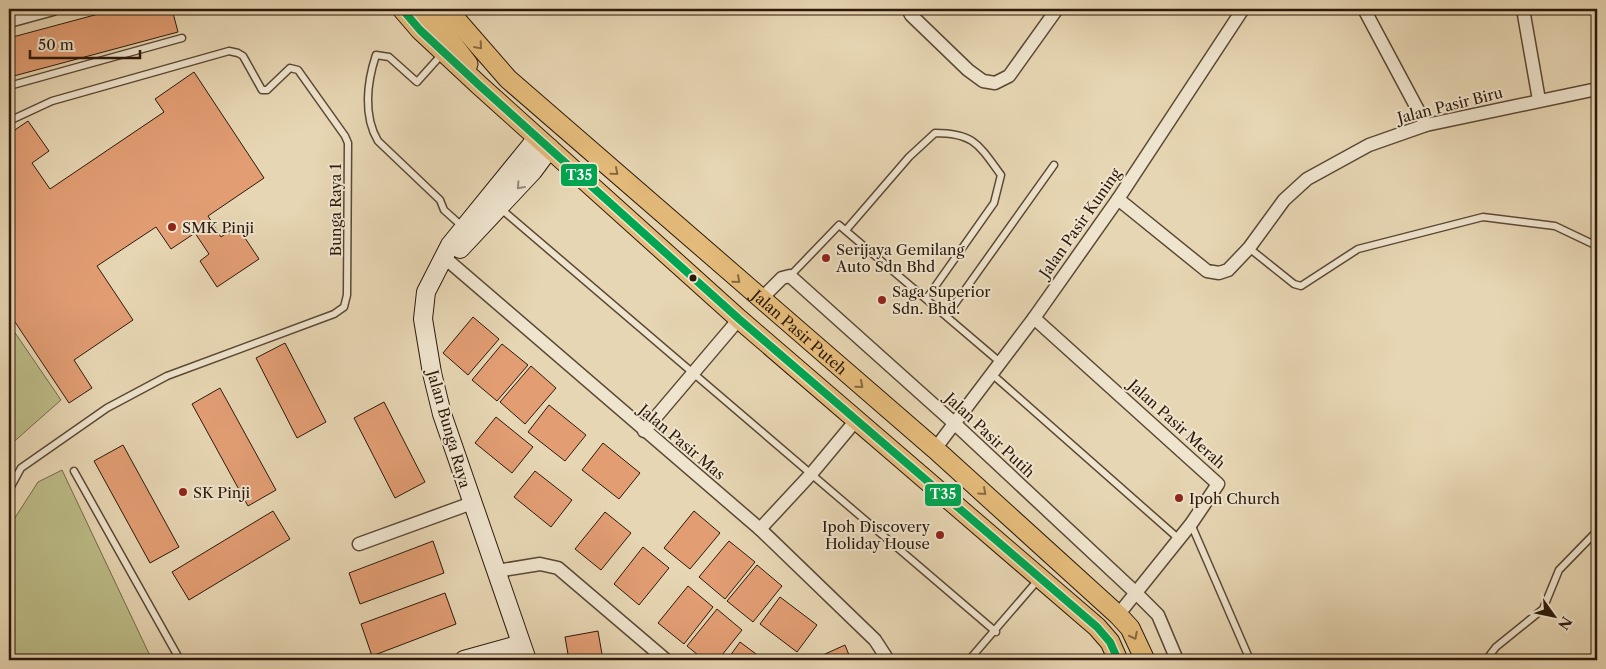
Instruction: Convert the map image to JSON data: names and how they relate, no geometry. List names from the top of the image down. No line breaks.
{"streets":{"main road":["Jalan Pasir Puteh","Jalan Bunga Raya"],"street":["Jalan Pasir Biru","Jalan Pasir Kuning","Jalan Pasir Merah","Jalan Pasir Putih","Jalan Pasir Mas"],"lane":["Bunga Raya 1"]},"crossings":[["Jalan Pasir Biru","Jalan Pasir Kuning"],["Jalan Pasir Kuning","Jalan Pasir Puteh"],["Jalan Pasir Kuning","Jalan Pasir Merah"],["Jalan Pasir Kuning","Jalan Pasir Putih"],["Jalan Pasir Puteh","Jalan Pasir Merah"],["Jalan Pasir Puteh","Jalan Bunga Raya"],["Jalan Pasir Merah","Jalan Pasir Putih"],["Jalan Bunga Raya","Jalan Pasir Mas"]],"places":["SMK Pinji","Serijaya Gemilang Auto Sdn Bhd","Saga Superior Sdn. Bhd.","SK Pinji","Ipoh Church","Ipoh Discovery Holiday House"],"lines":["transit line T35"],"scale_bar":"50 m","north":"bottom right"}
